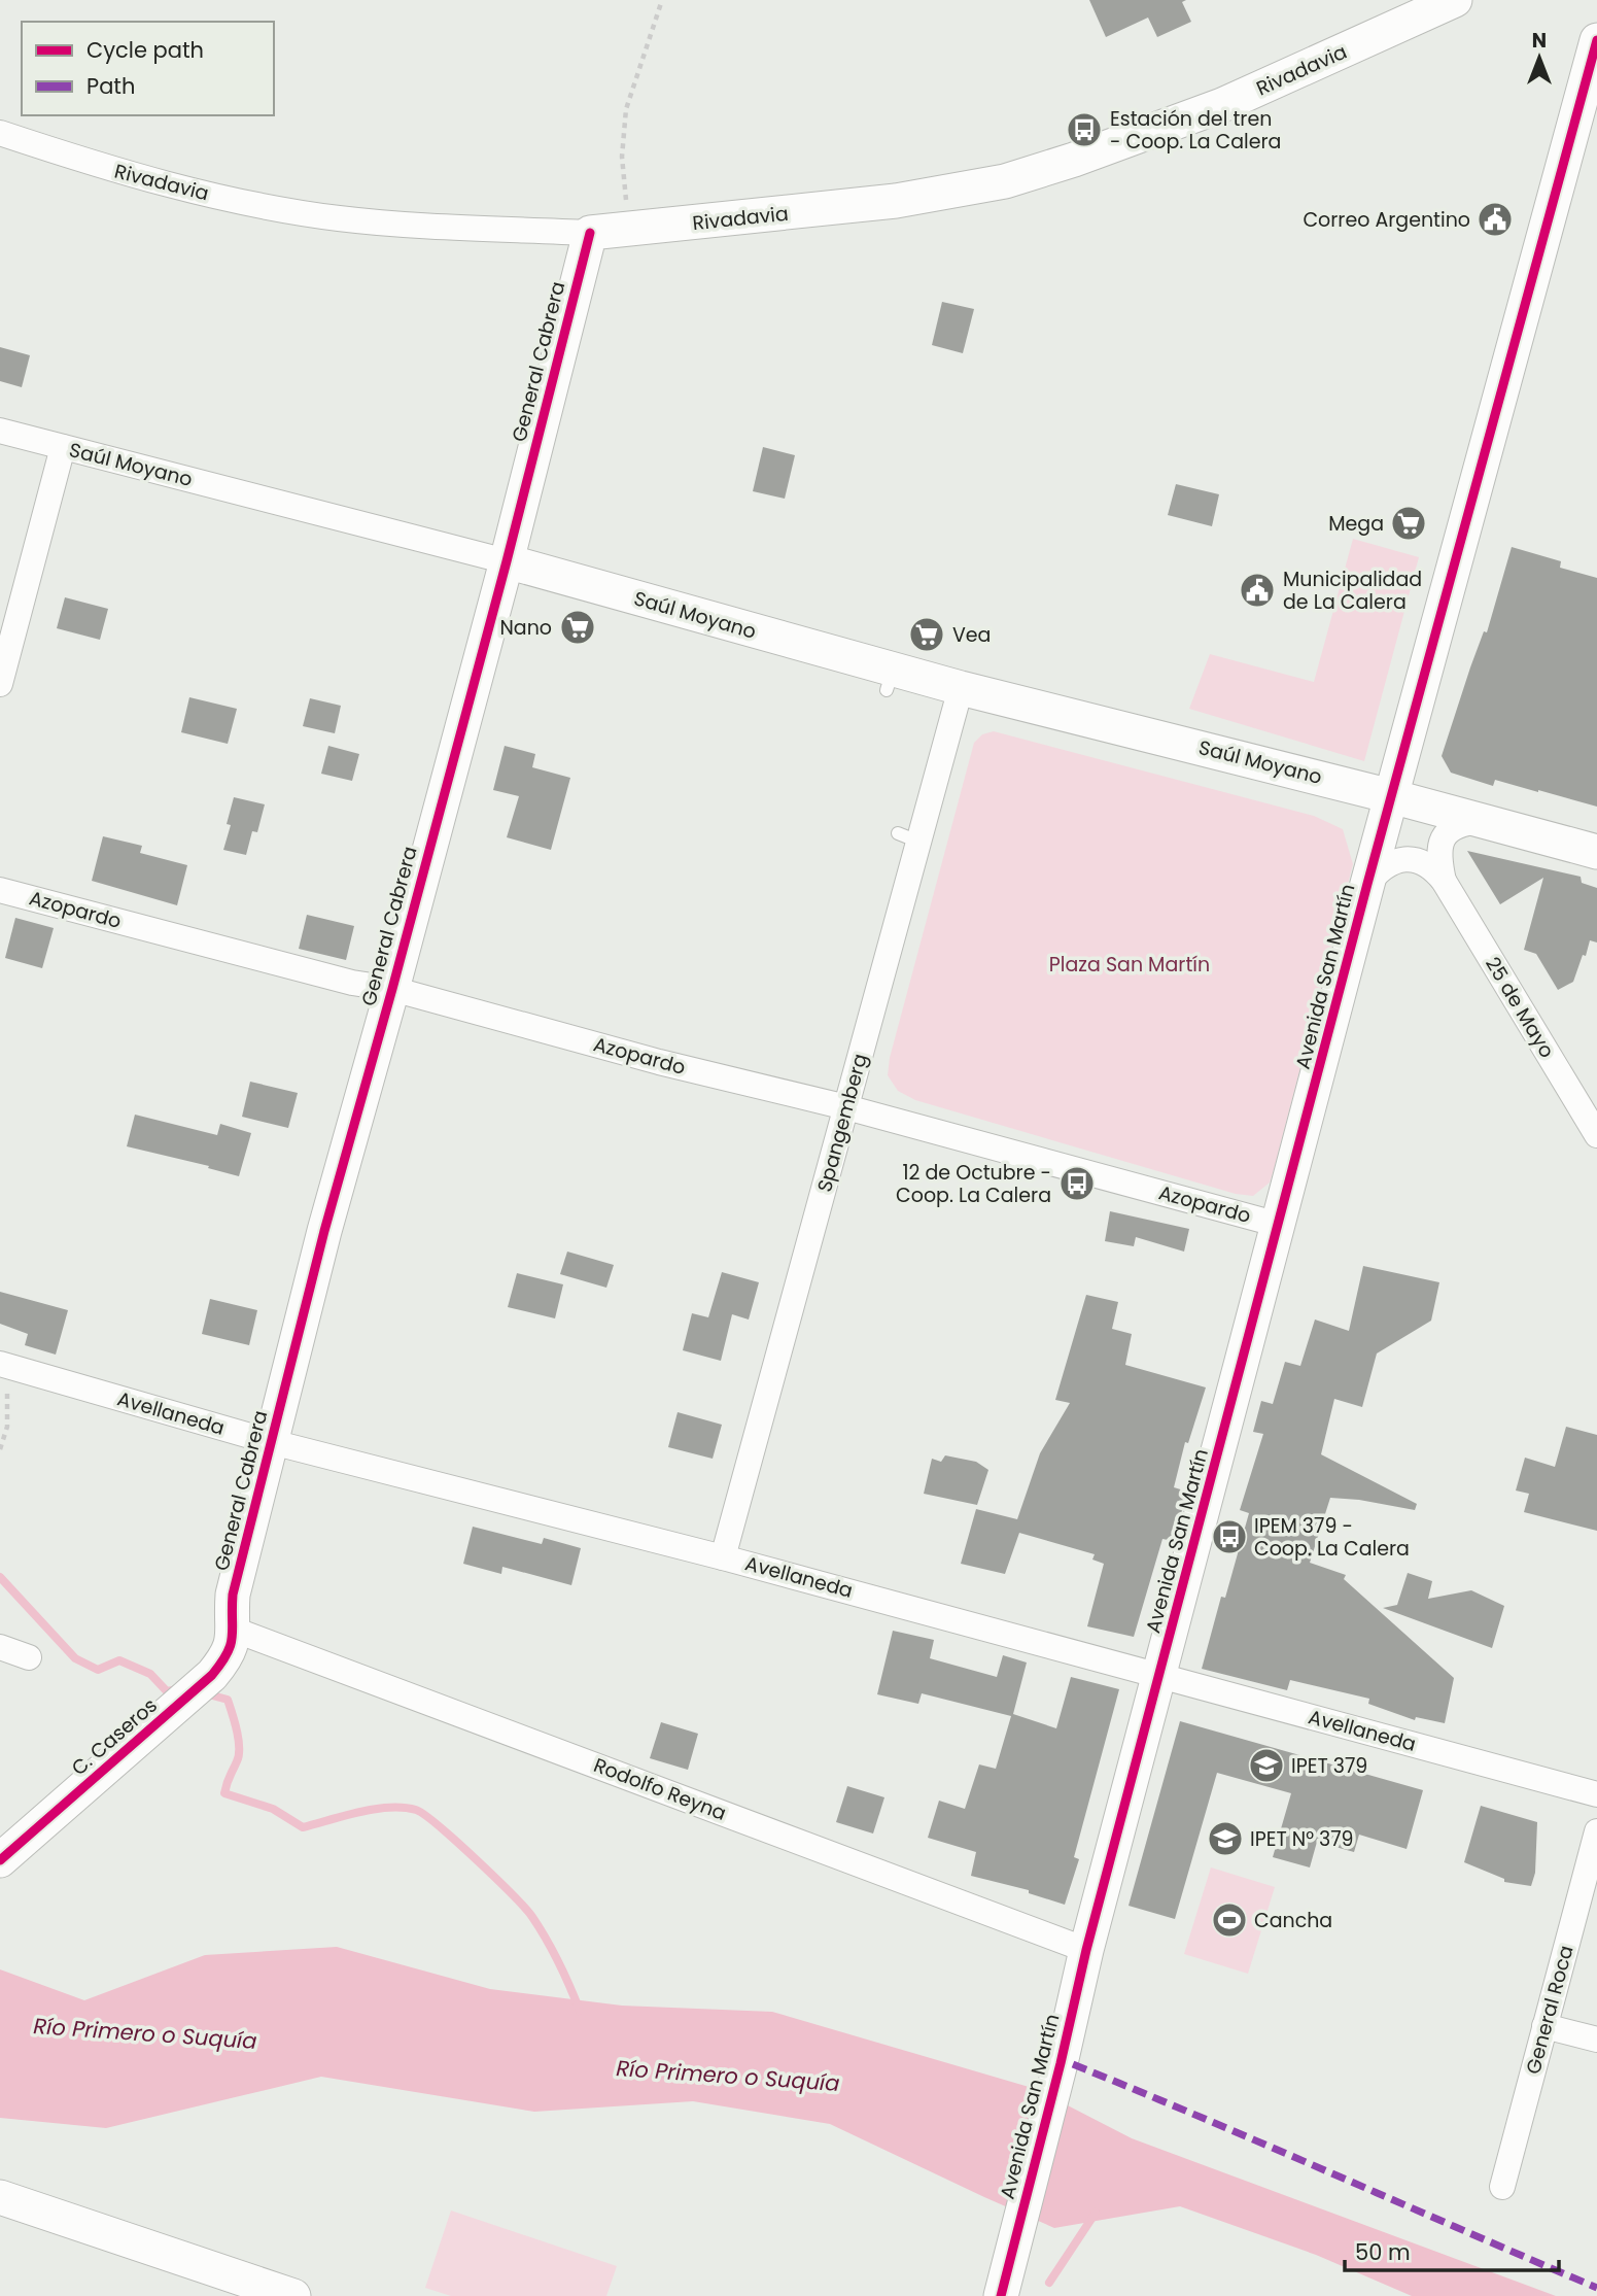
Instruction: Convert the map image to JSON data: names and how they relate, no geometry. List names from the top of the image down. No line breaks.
{"streets":{"street":["Rivadavia","General Cabrera","Saúl Moyano","Azopardo","Avenida San Martín","25 de Mayo","Spangemberg","Avellaneda","C. Caseros","Rodolfo Reyna","General Roca"]},"crossings":[["Rivadavia","General Cabrera"],["General Cabrera","Saúl Moyano"],["General Cabrera","Azopardo"],["General Cabrera","Avellaneda"],["General Cabrera","C. Caseros"],["General Cabrera","Rodolfo Reyna"],["Saúl Moyano","Avenida San Martín"],["Saúl Moyano","25 de Mayo"],["Saúl Moyano","Spangemberg"],["Azopardo","Avenida San Martín"],["Azopardo","Spangemberg"],["Avenida San Martín","25 de Mayo"],["Avenida San Martín","Avellaneda"],["Avenida San Martín","Rodolfo Reyna"],["Spangemberg","Avellaneda"],["C. Caseros","Rodolfo Reyna"]],"water":["Río Primero o Suquía"],"parks":["Plaza San Martín"],"places":{"bus stop":["Estación del tren - Coop. La Calera","12 de Octubre - Coop. La Calera","IPEM 379 - Coop. La Calera"],"public building":["Correo Argentino","Municipalidad de La Calera"],"supermarket":["Mega","Nano","Vea"],"school or university":["IPET 379","IPET N° 379"],"sports":["Cancha"]},"legend":["Cycle path","Path"],"scale_bar":"50 m","north":"top"}
